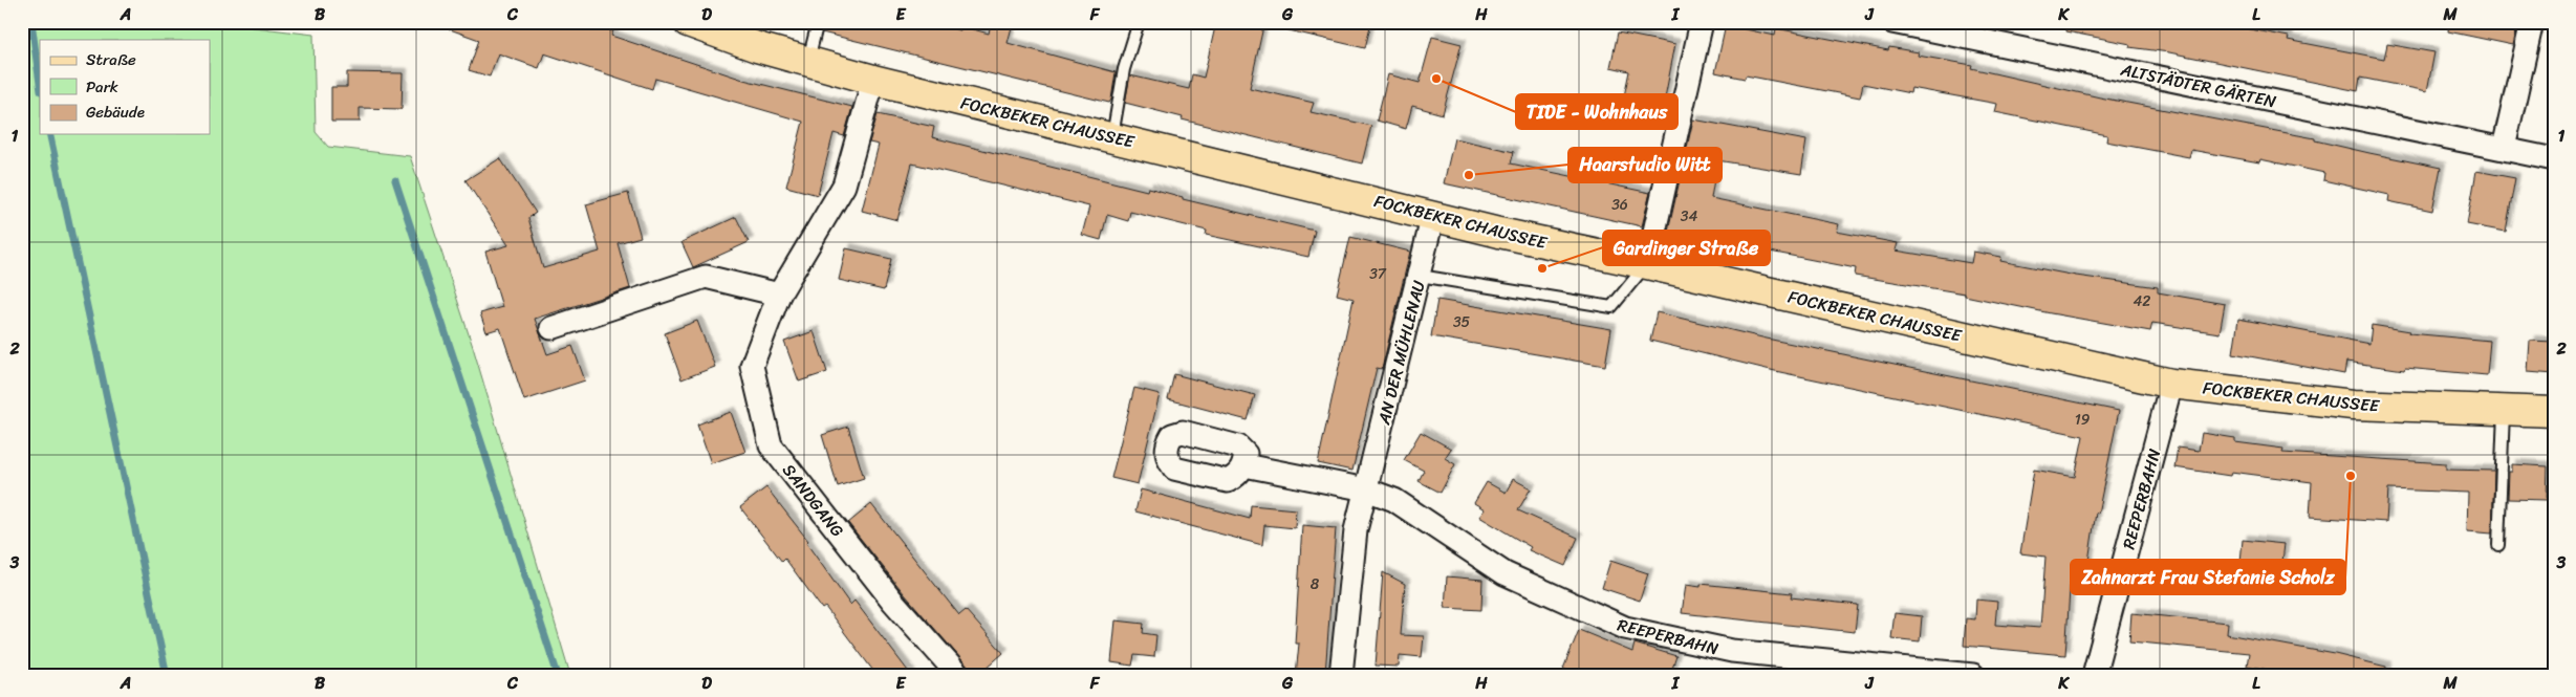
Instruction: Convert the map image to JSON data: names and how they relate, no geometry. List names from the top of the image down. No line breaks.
{"streets":{"main road":["FOCKBEKER CHAUSSEE"],"street":["ALTSTÄDTER GÄRTEN","AN DER MÜHLENAU","REEPERBAHN","SANDGANG"]},"crossings":[["FOCKBEKER CHAUSSEE","AN DER MÜHLENAU"],["FOCKBEKER CHAUSSEE","REEPERBAHN"],["FOCKBEKER CHAUSSEE","SANDGANG"],["AN DER MÜHLENAU","REEPERBAHN"]],"places":["TIDE - Wohnhaus","Haarstudio Witt","Gardinger Straße","Zahnarzt Frau Stefanie Scholz"],"house_numbers":["36","34","37","42","35","19","8"],"legend":["Straße","Park","Gebäude"],"grid":{"columns":["A","B","C","D","E","F","G","H","I","J","K","L","M"],"rows":["1","2","3"]}}
